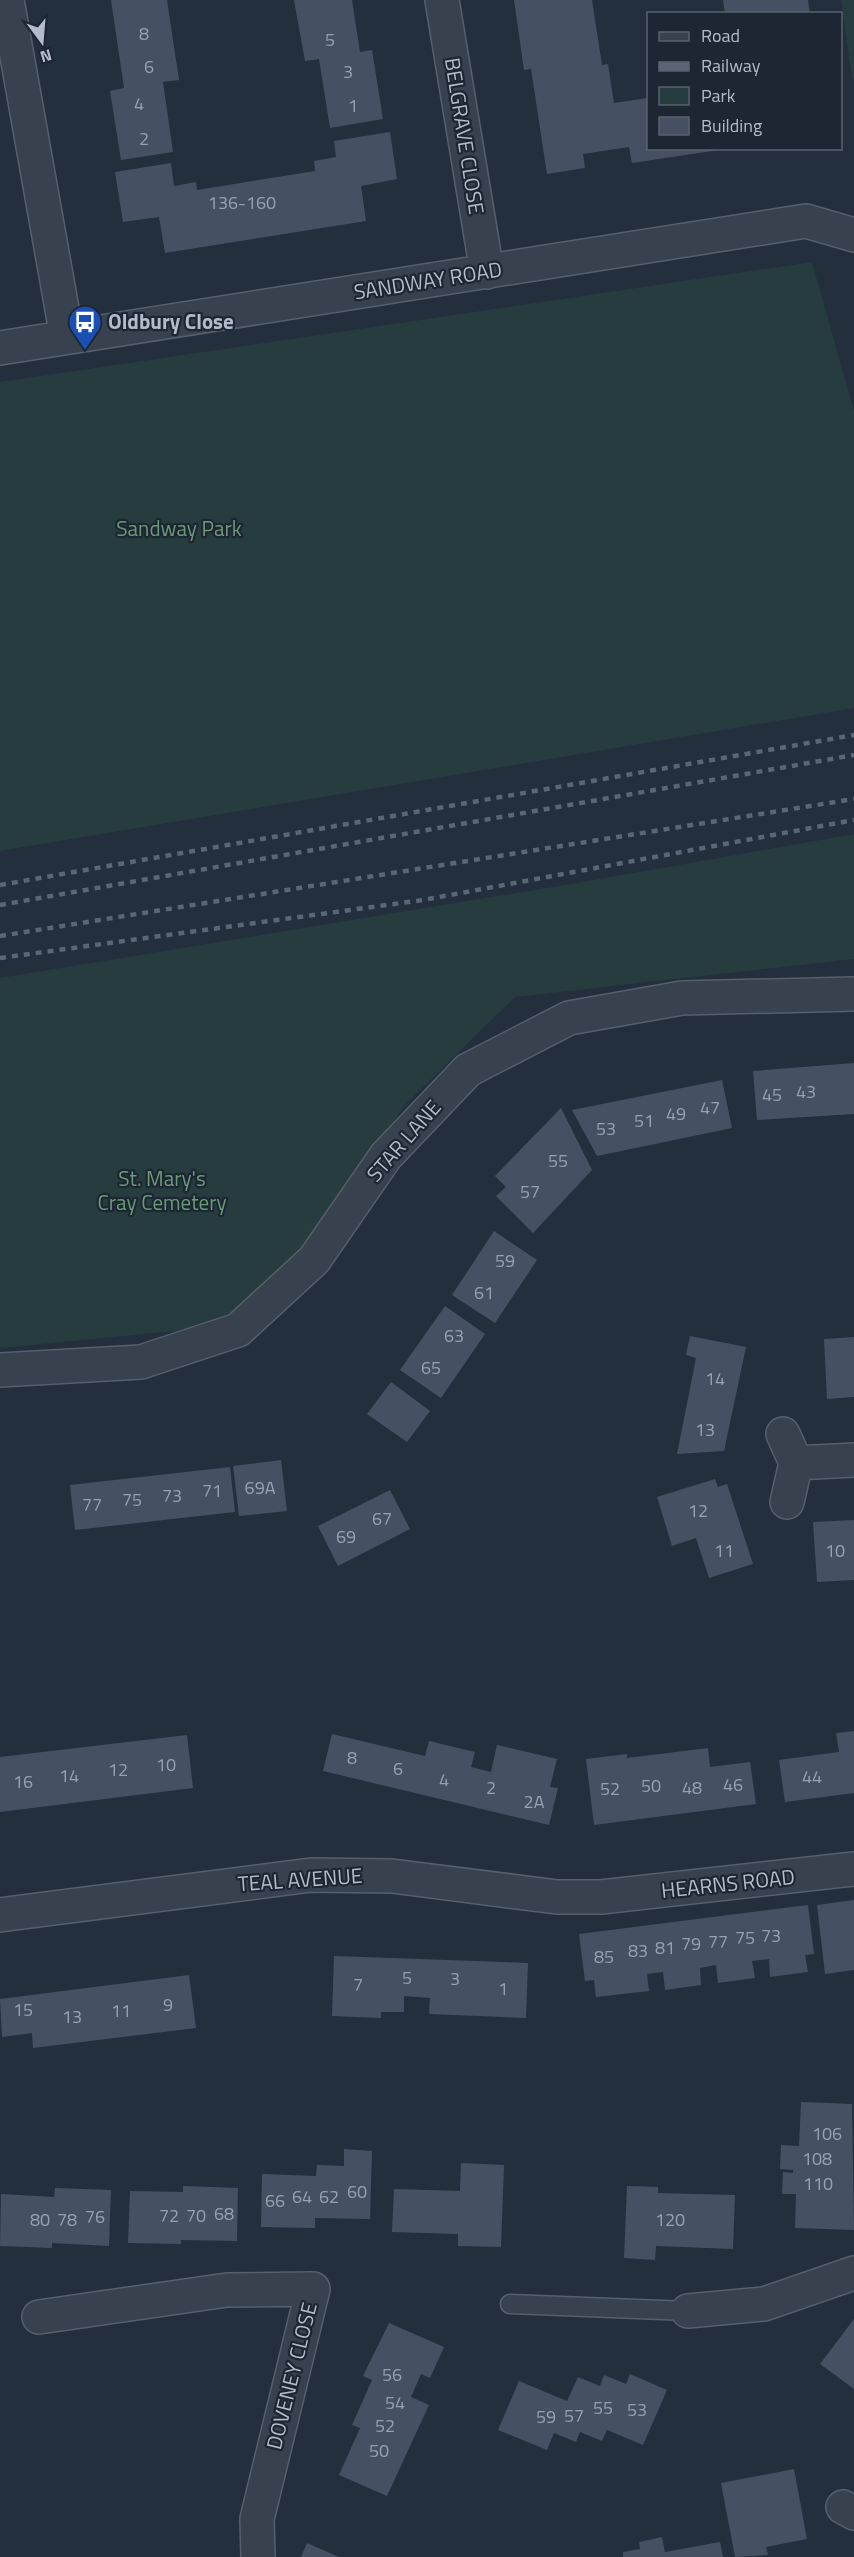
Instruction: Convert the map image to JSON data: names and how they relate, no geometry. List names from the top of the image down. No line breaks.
{"streets":{"street":["BELGRAVE CLOSE","SANDWAY ROAD","STAR LANE","TEAL AVENUE","HEARNS ROAD","DOVENEY CLOSE"]},"crossings":[["BELGRAVE CLOSE","SANDWAY ROAD"],["TEAL AVENUE","HEARNS ROAD"]],"parks":["Sandway Park","St. Mary's Cray Cemetery"],"places":{"bus stop":["Oldbury Close"]},"house_numbers":["8","5","6","3","4","1","2","136-160","43","45","47","49","51","53","55","57","59","61","63","65","14","13","69A","71","73","75","77","12","67","69","11","10","8","10","6","12","14","44","4","16","46","50","2","48","52","2A","73","75","77","79","81","83","85","5","3","7","1","9","15","11","13","106","108","110","60","64","62","66","68","72","70","76","80","78","120","56","54","55","53","57","59","52","50"],"legend":["Road","Railway","Park","Building"],"north":"bottom"}
